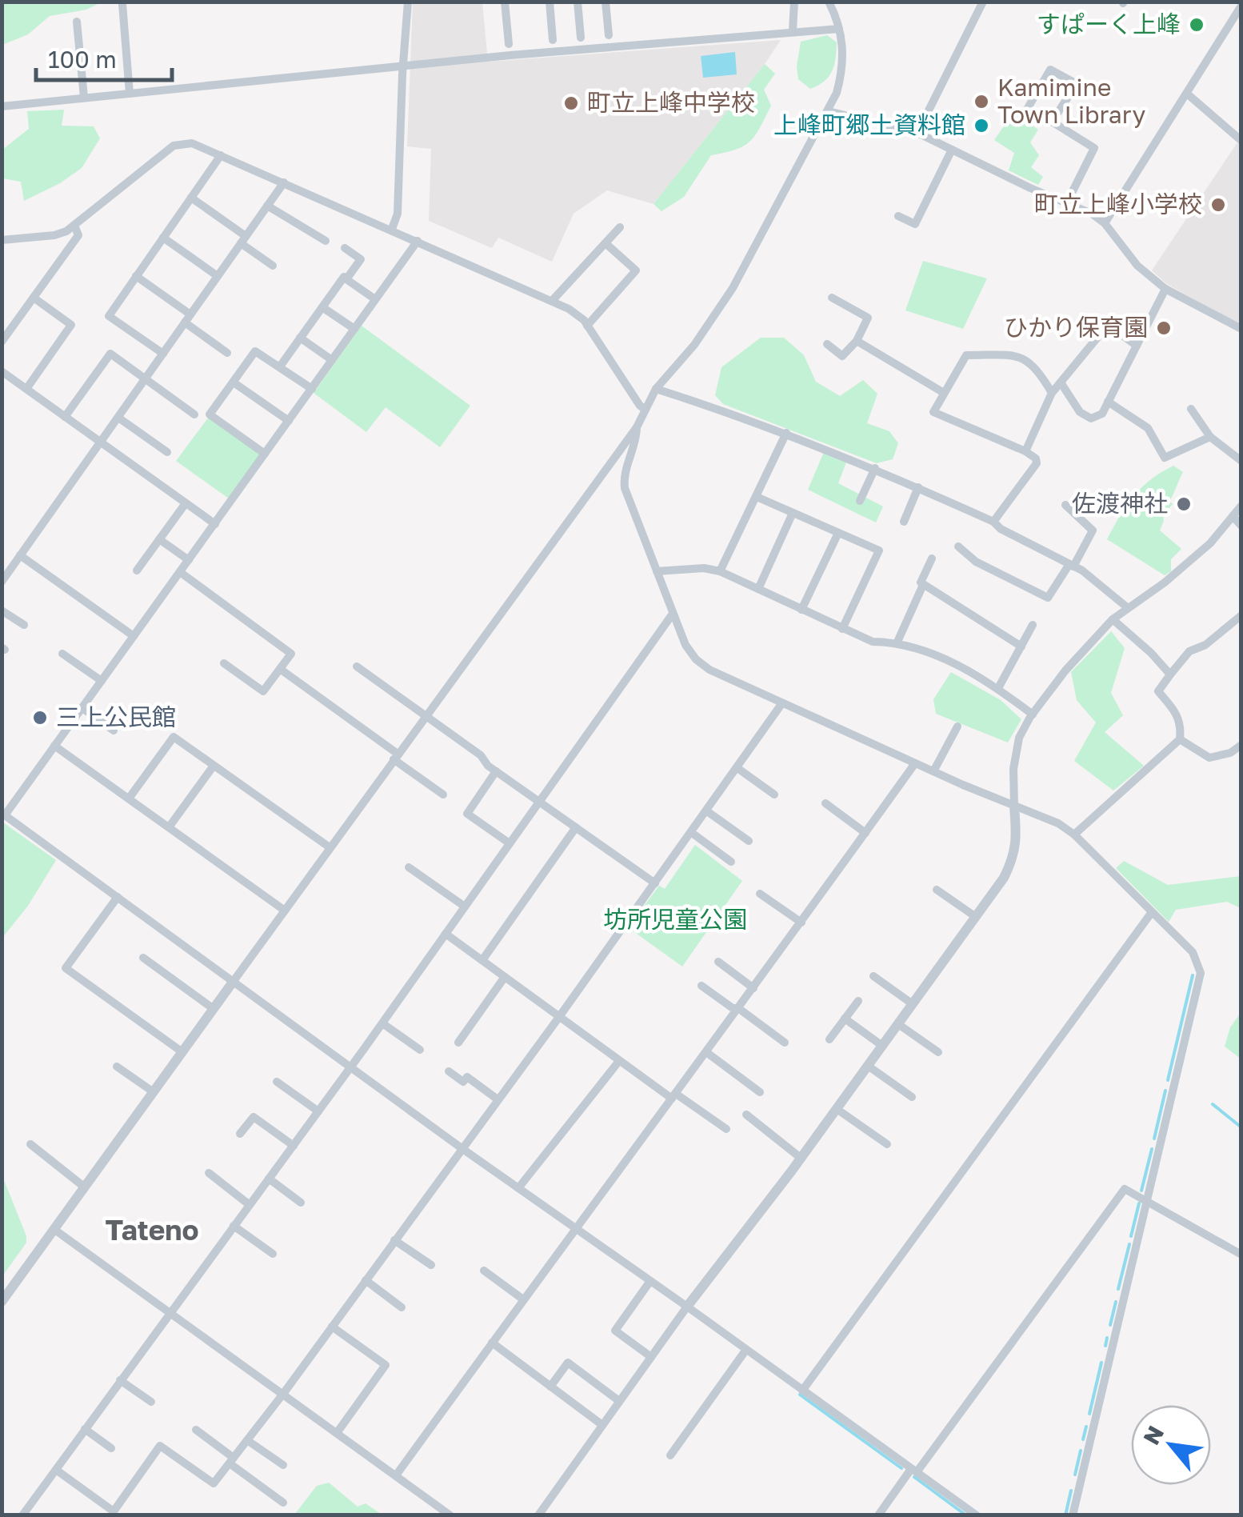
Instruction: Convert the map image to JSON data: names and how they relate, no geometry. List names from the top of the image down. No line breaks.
{"districts":["Tateno"],"parks":["坊所児童公園"],"places":["すぱーく上峰","Kamimine Town Library","町立上峰中学校","上峰町郷土資料館","町立上峰小学校","ひかり保育園","佐渡神社","三上公民館"],"scale_bar":"100 m","north":"top left"}
